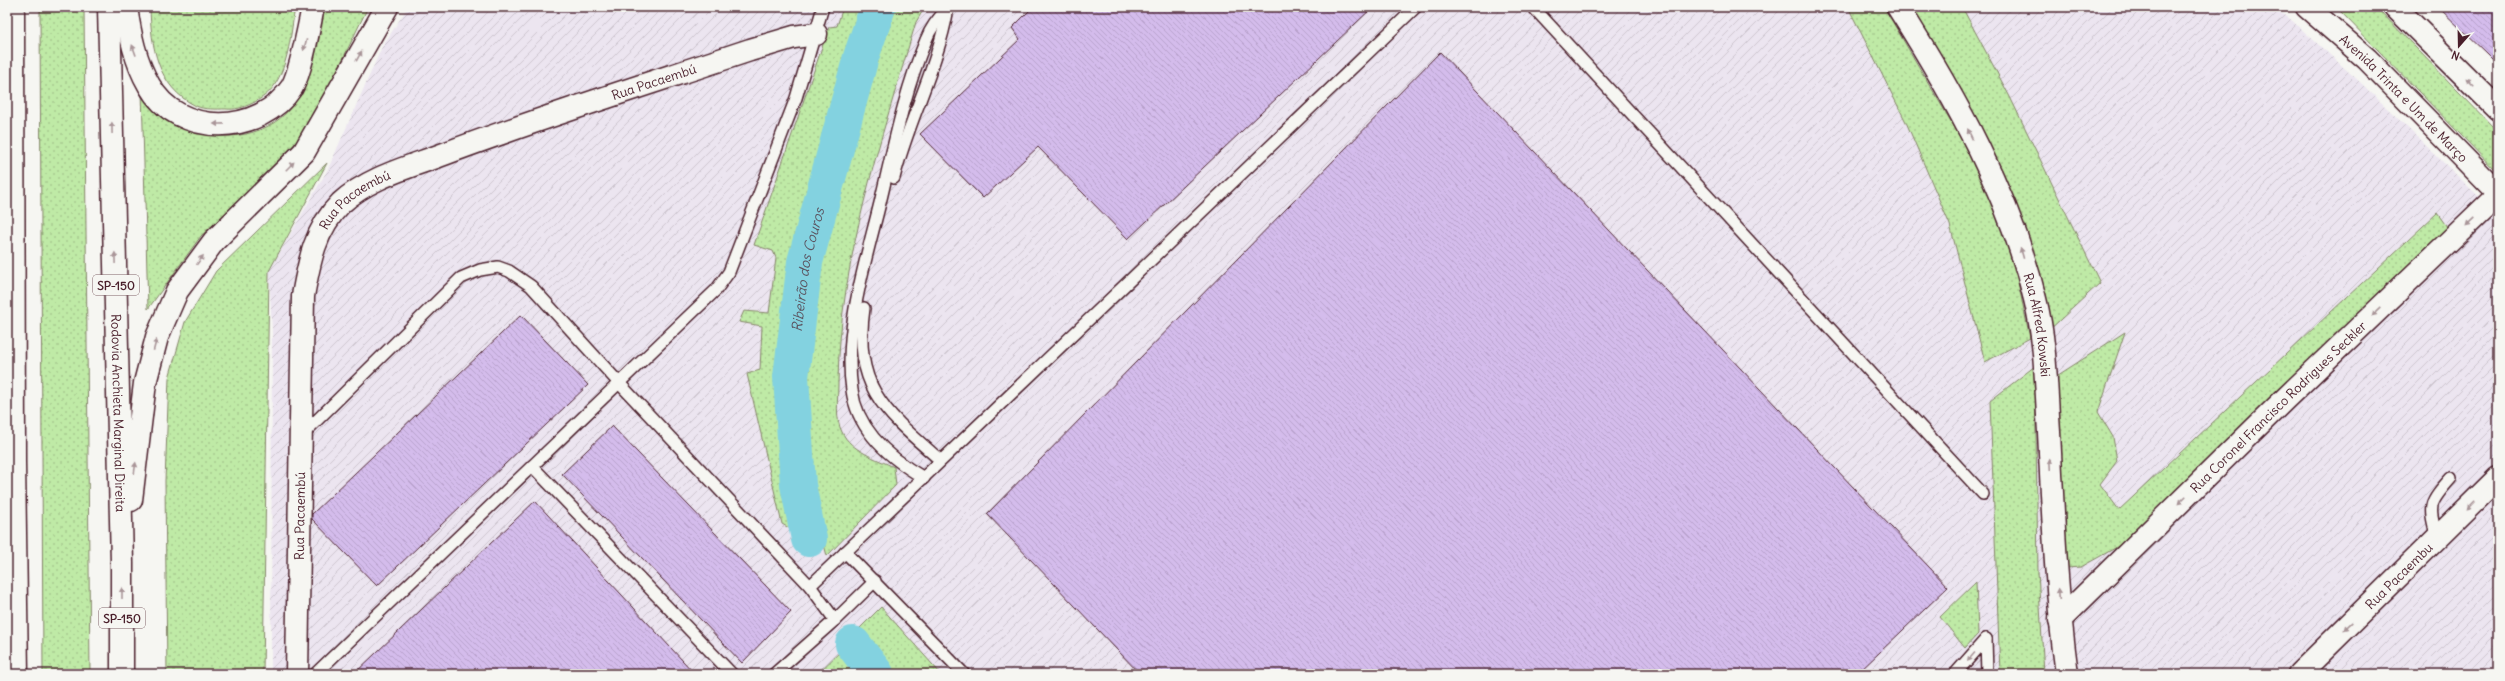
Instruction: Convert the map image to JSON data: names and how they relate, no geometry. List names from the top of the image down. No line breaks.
{"streets":{"main road":["Rua Pacaembú","Avenida Trinta e Um de Março","SP-150","Rua Alfred Kowski","Rua Coronel Francisco Rodrigues Seckler","Rodovia Anchieta Marginal Direita","Rua Pacaembu"]},"crossings":[["Avenida Trinta e Um de Março","Rua Coronel Francisco Rodrigues Seckler"],["Rua Alfred Kowski","Rua Coronel Francisco Rodrigues Seckler"]],"one_way":["Rua Alfred Kowski","Rua Coronel Francisco Rodrigues Seckler","Rua Pacaembu"],"water":["Ribeirão dos Couros"],"north":"bottom"}
